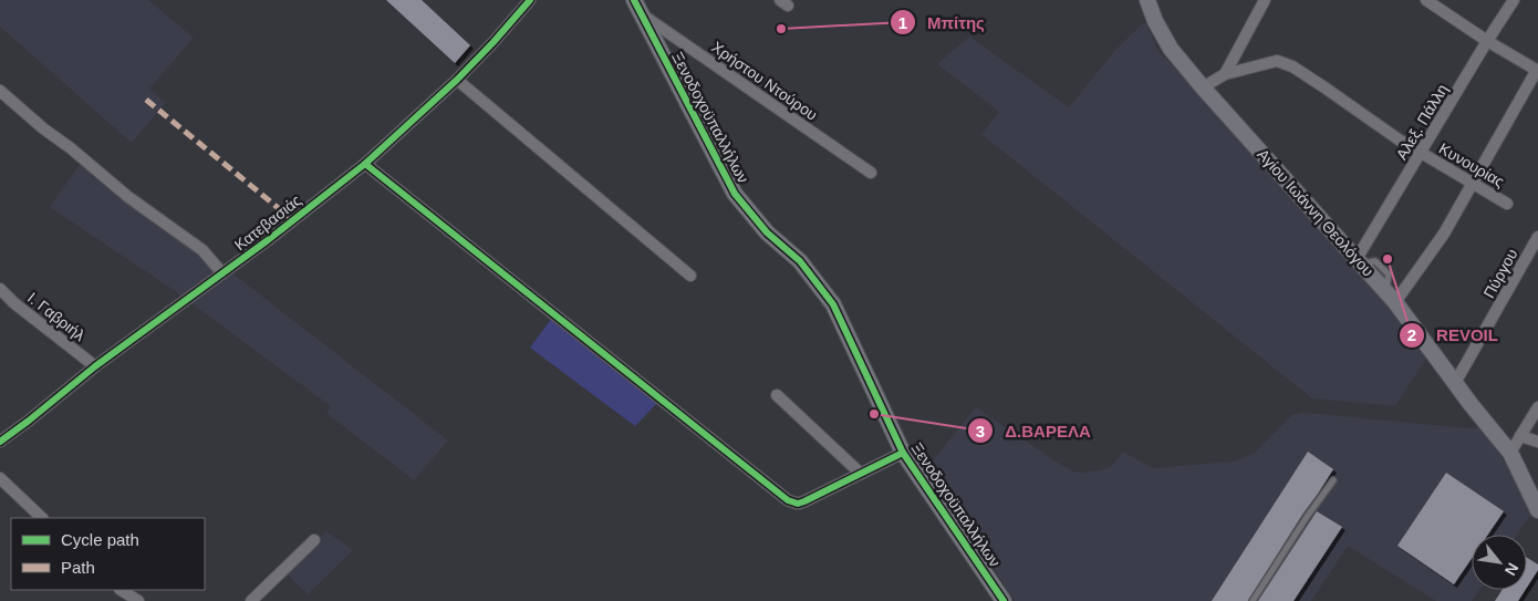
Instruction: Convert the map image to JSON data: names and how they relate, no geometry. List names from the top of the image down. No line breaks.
{"streets":{"street":["Χρήστου Ντούρου","Ξενοδοχοϋπαλλήλων","Αλεξ. Πάλλη","Κυνουρίας","Αγίου Ιωάννη Θεολόγου","Κατεβασιάς","Πύργου","Ι. Γαβριήλ"]},"crossings":[["Χρήστου Ντούρου","Ξενοδοχοϋπαλλήλων"],["Αλεξ. Πάλλη","Κυνουρίας"],["Αλεξ. Πάλλη","Αγίου Ιωάννη Θεολόγου"],["Αγίου Ιωάννη Θεολόγου","Πύργου"],["Κατεβασιάς","Ι. Γαβριήλ"]],"places":["Μπίτης","REVOIL","Δ.ΒΑΡΕΛΑ"],"legend":["Cycle path","Path"],"north":"bottom right"}
